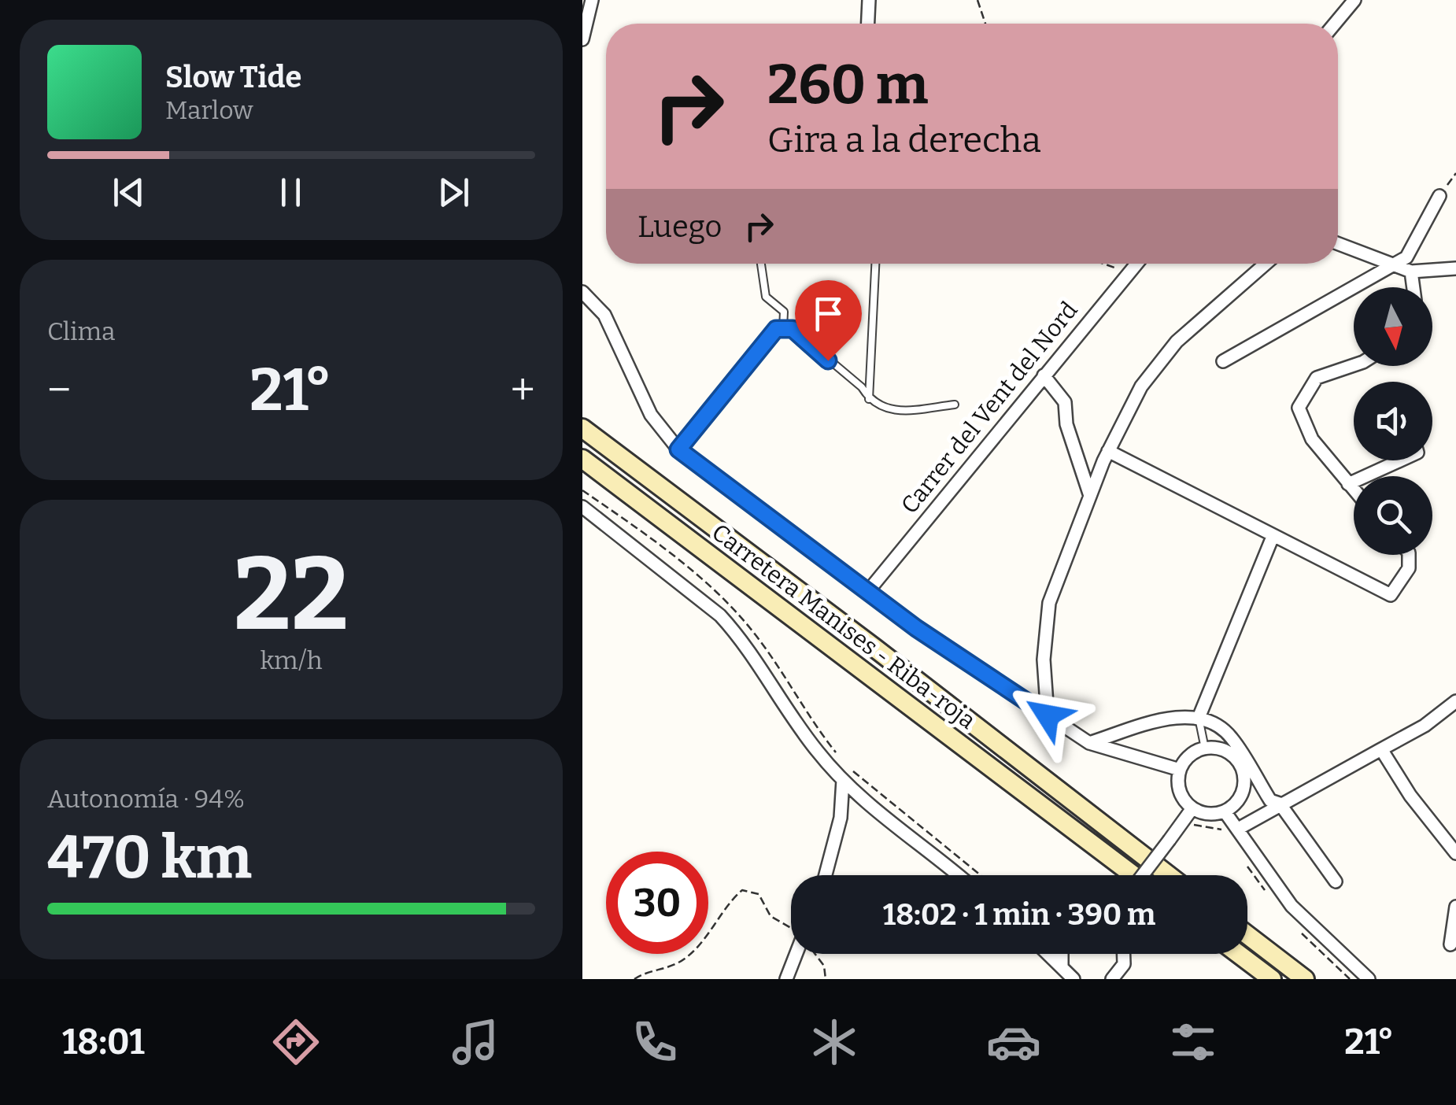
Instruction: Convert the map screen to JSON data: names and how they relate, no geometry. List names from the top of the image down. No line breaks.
{"streets":{"main road":["Carretera Manises - Riba-roja"],"street":["Carrer del Vent del Nord"]},"north":"bottom","page":{"turn":["260 m","Gira a la derecha"],"song":["Slow Tide","Marlow"],"then":"Luego","tile":["Clima",["22","km/h"],["Autonomía · 94%","470 km"]],"heat":["−","21°","+"],"limit":"30","trip":"18:02 · 1 min · 390 m","tabs":["18:01","21°"]}}
